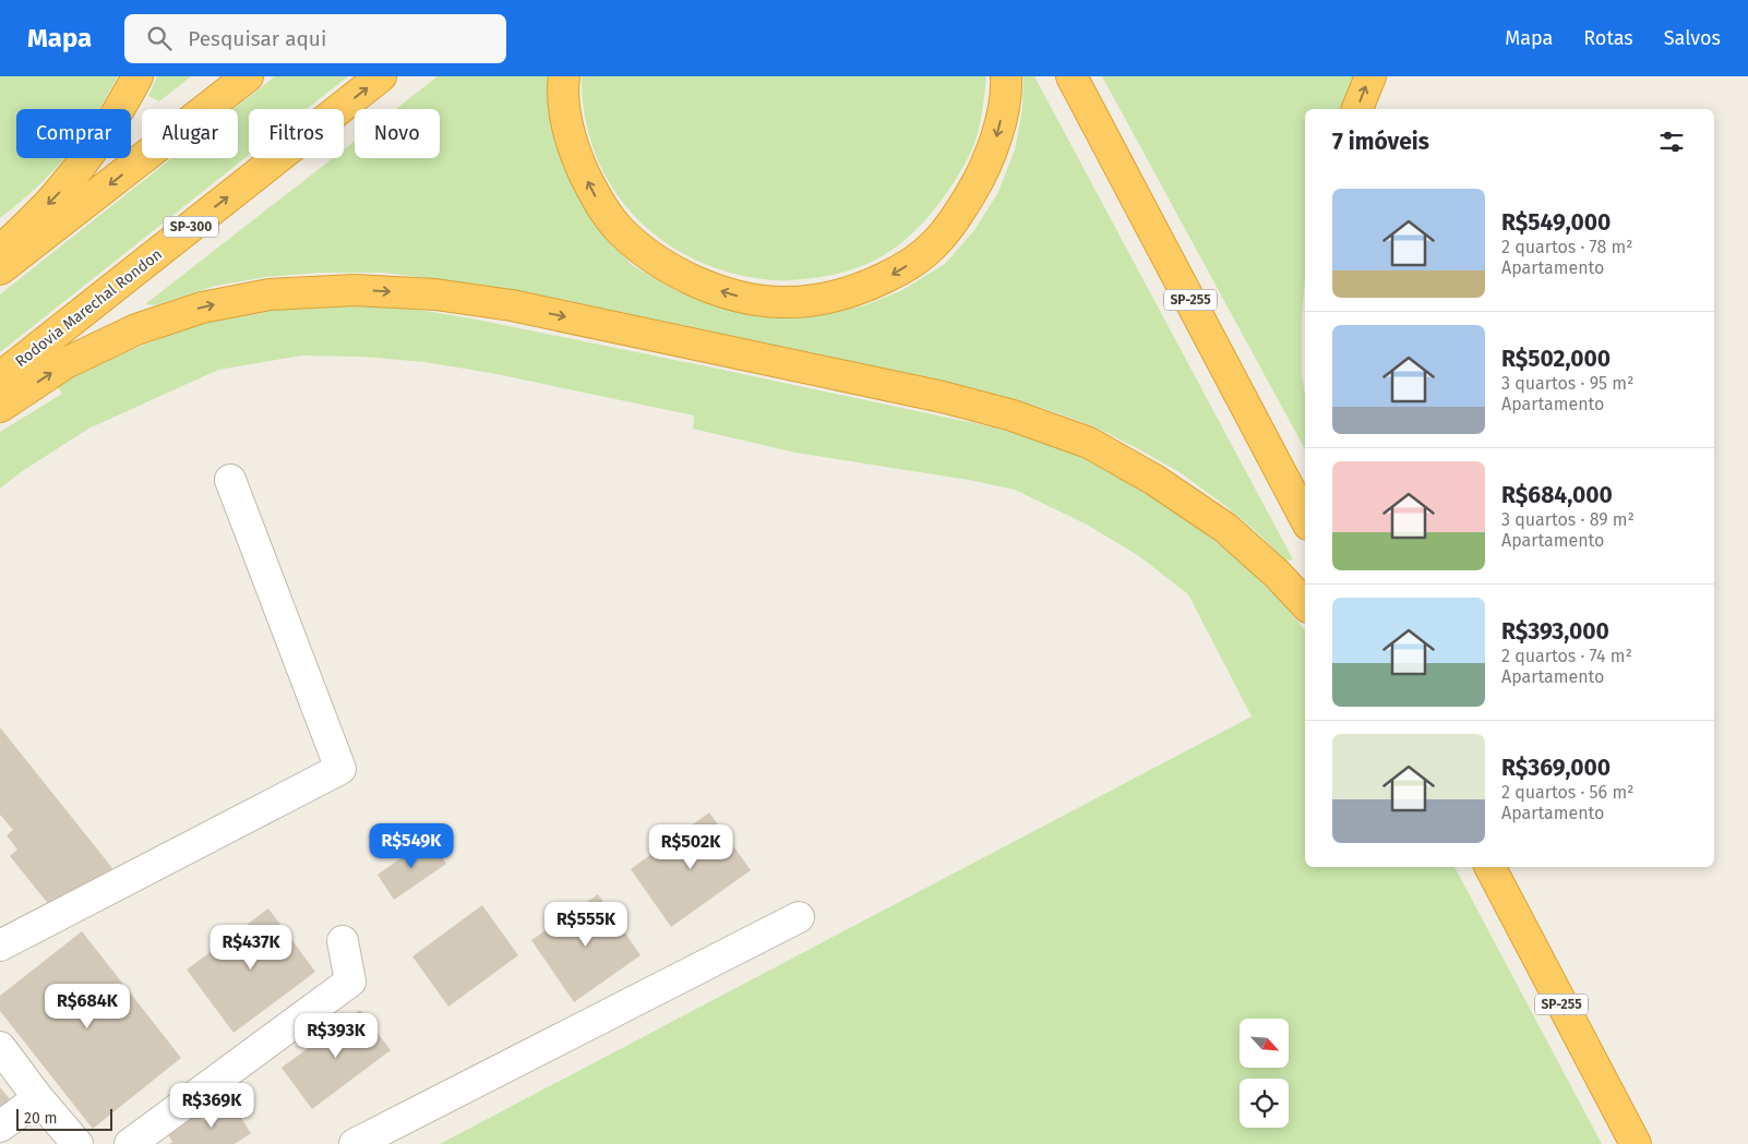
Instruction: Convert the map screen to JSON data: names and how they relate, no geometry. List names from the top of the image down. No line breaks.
{"streets":{"highway":["SP-300","SP-255","Rodovia Marechal Rondon"]},"scale_bar":"20 m","north":"bottom right","page":{"header":"Mapa","search":"Pesquisar aqui","nav":["Mapa","Rotas","Salvos"],"chip":["Comprar","Alugar","Filtros","Novo"],"heading":"7 imóveis","list":[{"name":"R$549,000","note":"2 quartos · 78 m² · Apartamento"},{"name":"R$502,000","note":"3 quartos · 95 m² · Apartamento"},{"name":"R$684,000","note":"3 quartos · 89 m² · Apartamento"},{"name":"R$393,000","note":"2 quartos · 74 m² · Apartamento"},{"name":"R$369,000","note":"2 quartos · 56 m² · Apartamento"}],"price":["R$549K","R$502K","R$555K","R$437K","R$684K","R$393K","R$369K"],"scale":"20 m"}}
